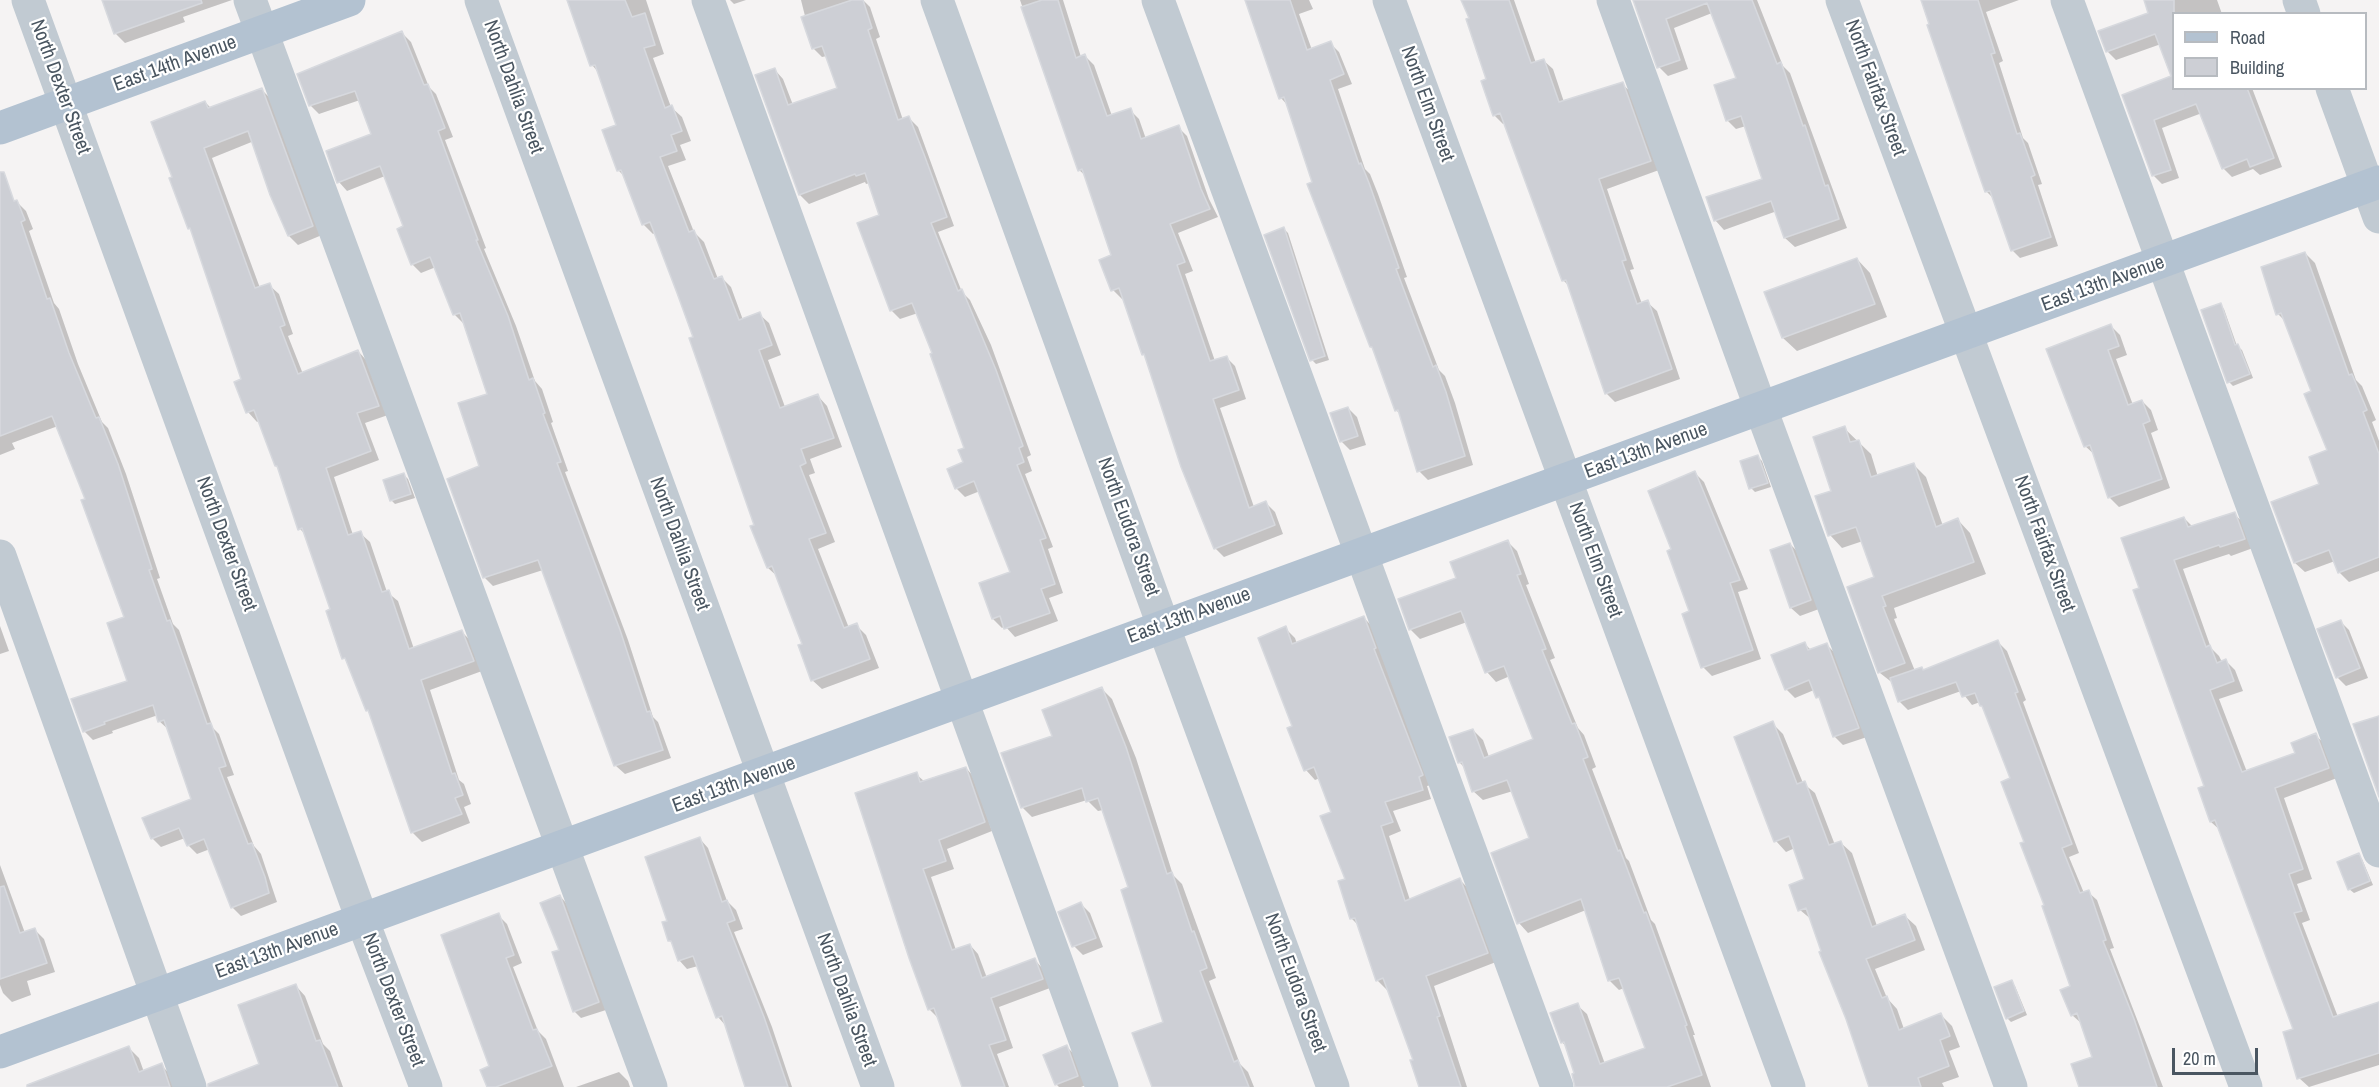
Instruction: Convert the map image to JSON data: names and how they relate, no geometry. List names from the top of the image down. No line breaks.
{"streets":{"main road":["East 14th Avenue","East 13th Avenue"],"street":["North Dexter Street","North Dahlia Street","North Fairfax Street","North Elm Street","North Eudora Street"]},"crossings":[["East 14th Avenue","North Dexter Street"],["North Dexter Street","East 13th Avenue"],["North Dahlia Street","East 13th Avenue"],["North Fairfax Street","East 13th Avenue"],["North Elm Street","East 13th Avenue"],["East 13th Avenue","North Eudora Street"]],"legend":["Road","Building"],"scale_bar":"20 m"}
